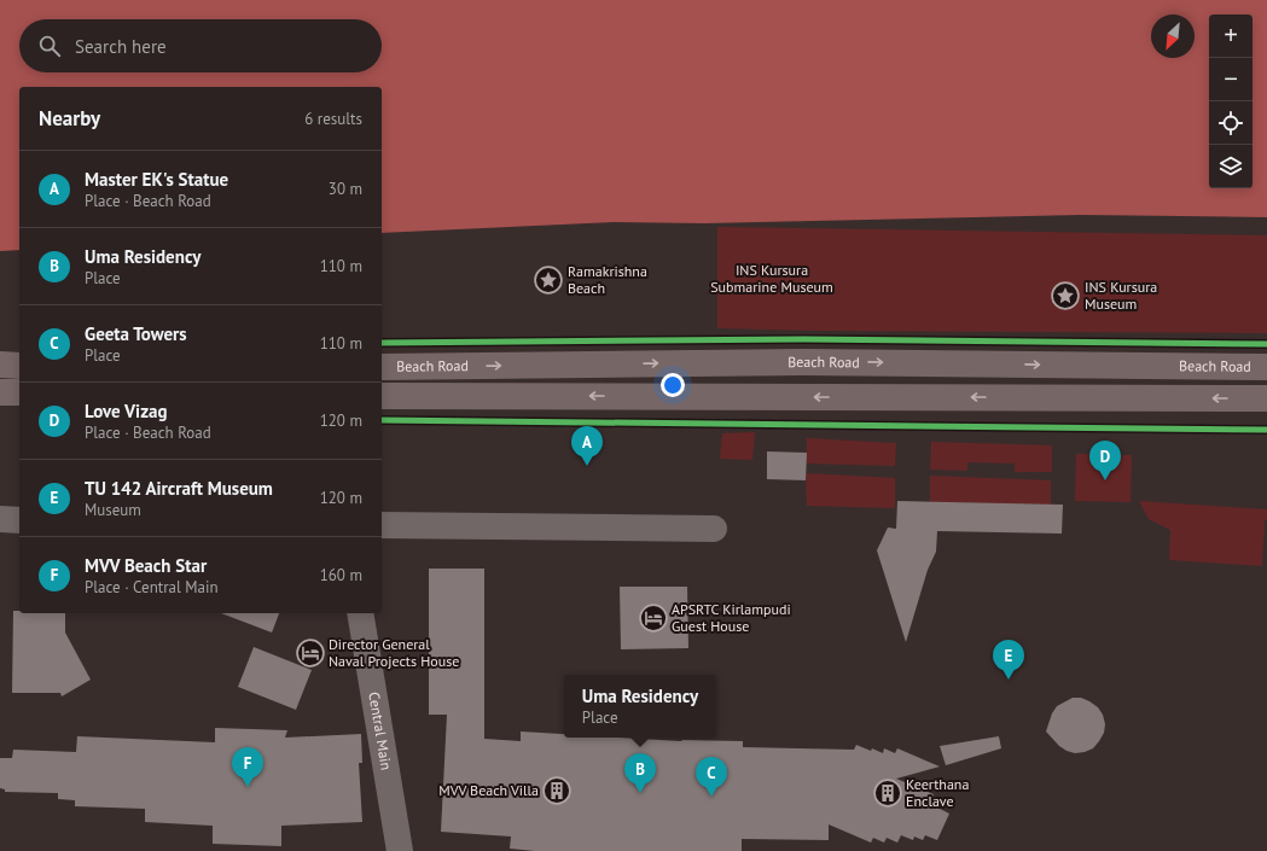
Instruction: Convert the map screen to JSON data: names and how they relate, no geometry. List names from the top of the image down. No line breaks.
{"streets":{"main road":["Beach Road"],"street":["Central Main"]},"parks":["INS Kursura Submarine Museum"],"places":{"place":["Ramakrishna Beach","INS Kursura Museum"],"hotel":["APSRTC Kirlampudi Guest House","Director General Naval Projects House"],"building":["MVV Beach Villa","Keerthana Enclave"]},"north":"bottom left","page":{"map_buttons":["+","−"],"search":"Search here","heading":["Nearby","6 results"],"list":[{"mark":"A","name":"Master EK's Statue","note":"Place · Beach Road","value":"30 m"},{"mark":"B","name":"Uma Residency","note":"Place","value":"110 m"},{"mark":"C","name":"Geeta Towers","note":"Place","value":"110 m"},{"mark":"D","name":"Love Vizag","note":"Place · Beach Road","value":"120 m"},{"mark":"E","name":"TU 142 Aircraft Museum","note":"Museum","value":"120 m"},{"mark":"F","name":"MVV Beach Star","note":"Place · Central Main","value":"160 m"}],"pins":["A","D","E","F","B","C"],"popup":["Uma Residency","Place"]}}
